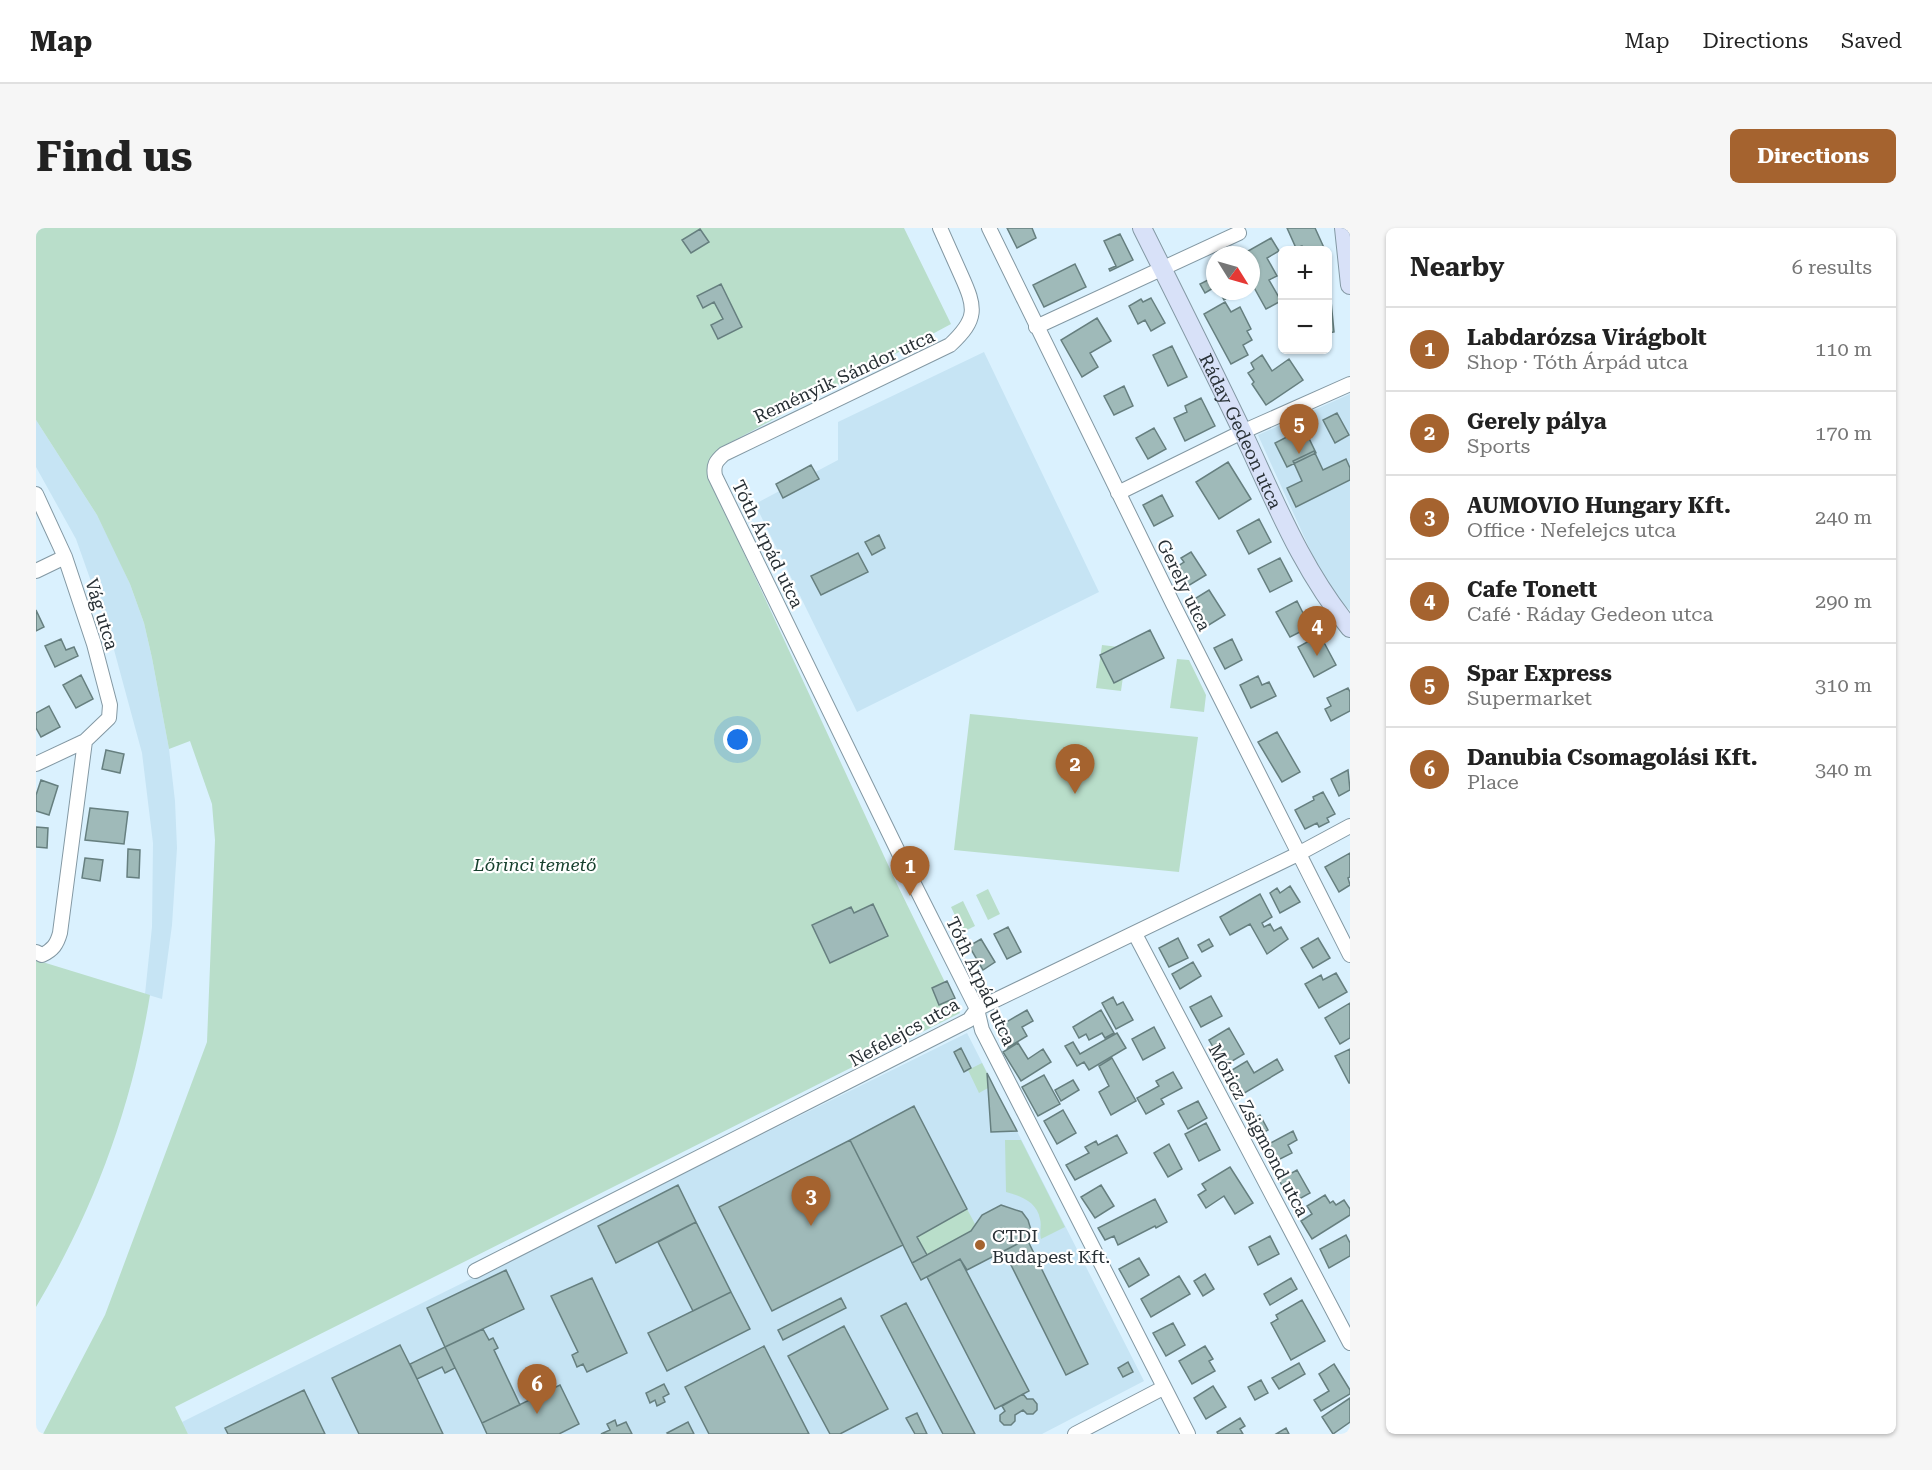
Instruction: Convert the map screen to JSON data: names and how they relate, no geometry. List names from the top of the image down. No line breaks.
{"streets":{"street":["Reményik Sándor utca","Ráday Gedeon utca","Tóth Árpád utca","Gerely utca","Vág utca","Nefelejcs utca","Móricz Zsigmond utca"]},"crossings":[["Reményik Sándor utca","Tóth Árpád utca"],["Tóth Árpád utca","Nefelejcs utca"],["Gerely utca","Nefelejcs utca"],["Nefelejcs utca","Móricz Zsigmond utca"]],"parks":["Lőrinci temető"],"places":["CTDI Budapest Kft."],"north":"bottom right","page":{"header":"Map","nav":["Map","Directions","Saved"],"buttons":"Directions","title":"Find us","heading":["Nearby","6 results"],"map_buttons":["+","−"],"list":[{"mark":"1","name":"Labdarózsa Virágbolt","note":"Shop · Tóth Árpád utca","value":"110 m"},{"mark":"2","name":"Gerely pálya","note":"Sports","value":"170 m"},{"mark":"3","name":"AUMOVIO Hungary Kft.","note":"Office · Nefelejcs utca","value":"240 m"},{"mark":"4","name":"Cafe Tonett","note":"Café · Ráday Gedeon utca","value":"290 m"},{"mark":"5","name":"Spar Express","note":"Supermarket","value":"310 m"},{"mark":"6","name":"Danubia Csomagolási Kft.","note":"Place","value":"340 m"}],"pins":["5","4","2","1","3","6"]}}
